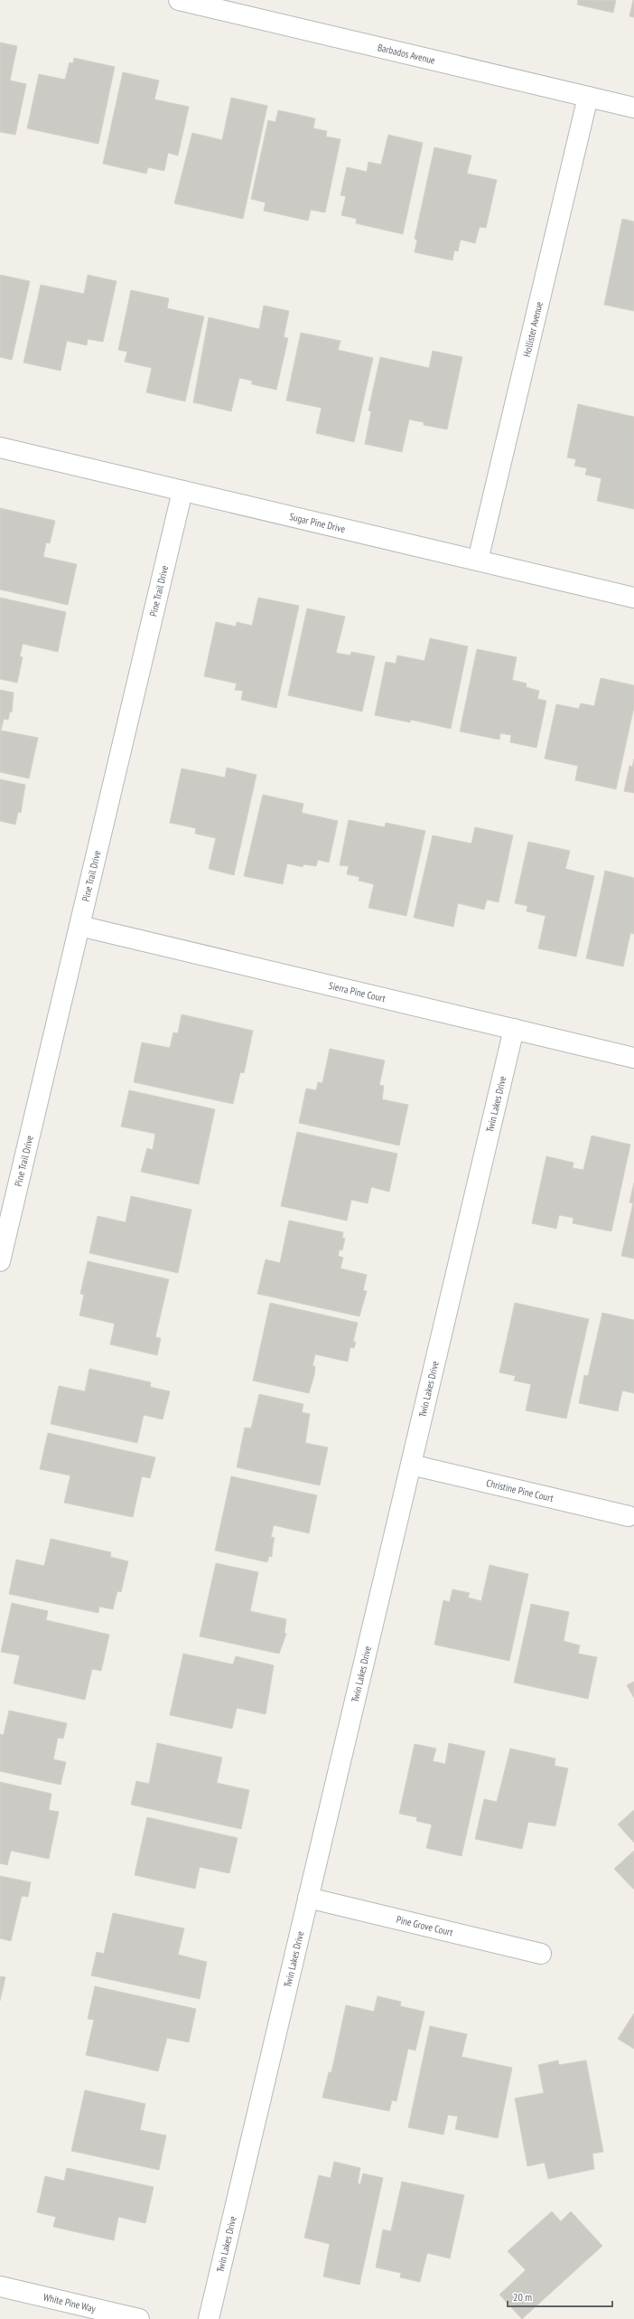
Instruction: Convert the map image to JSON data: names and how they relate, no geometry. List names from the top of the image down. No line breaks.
{"streets":{"street":["Barbados Avenue","Hollister Avenue","Sugar Pine Drive","Pine Trail Drive","Sierra Pine Court","Twin Lakes Drive","Christine Pine Court","Pine Grove Court","White Pine Way"]},"crossings":[["Barbados Avenue","Hollister Avenue"],["Hollister Avenue","Sugar Pine Drive"],["Sugar Pine Drive","Pine Trail Drive"],["Pine Trail Drive","Sierra Pine Court"],["Sierra Pine Court","Twin Lakes Drive"],["Twin Lakes Drive","Christine Pine Court"],["Twin Lakes Drive","Pine Grove Court"]],"scale_bar":"20 m"}
